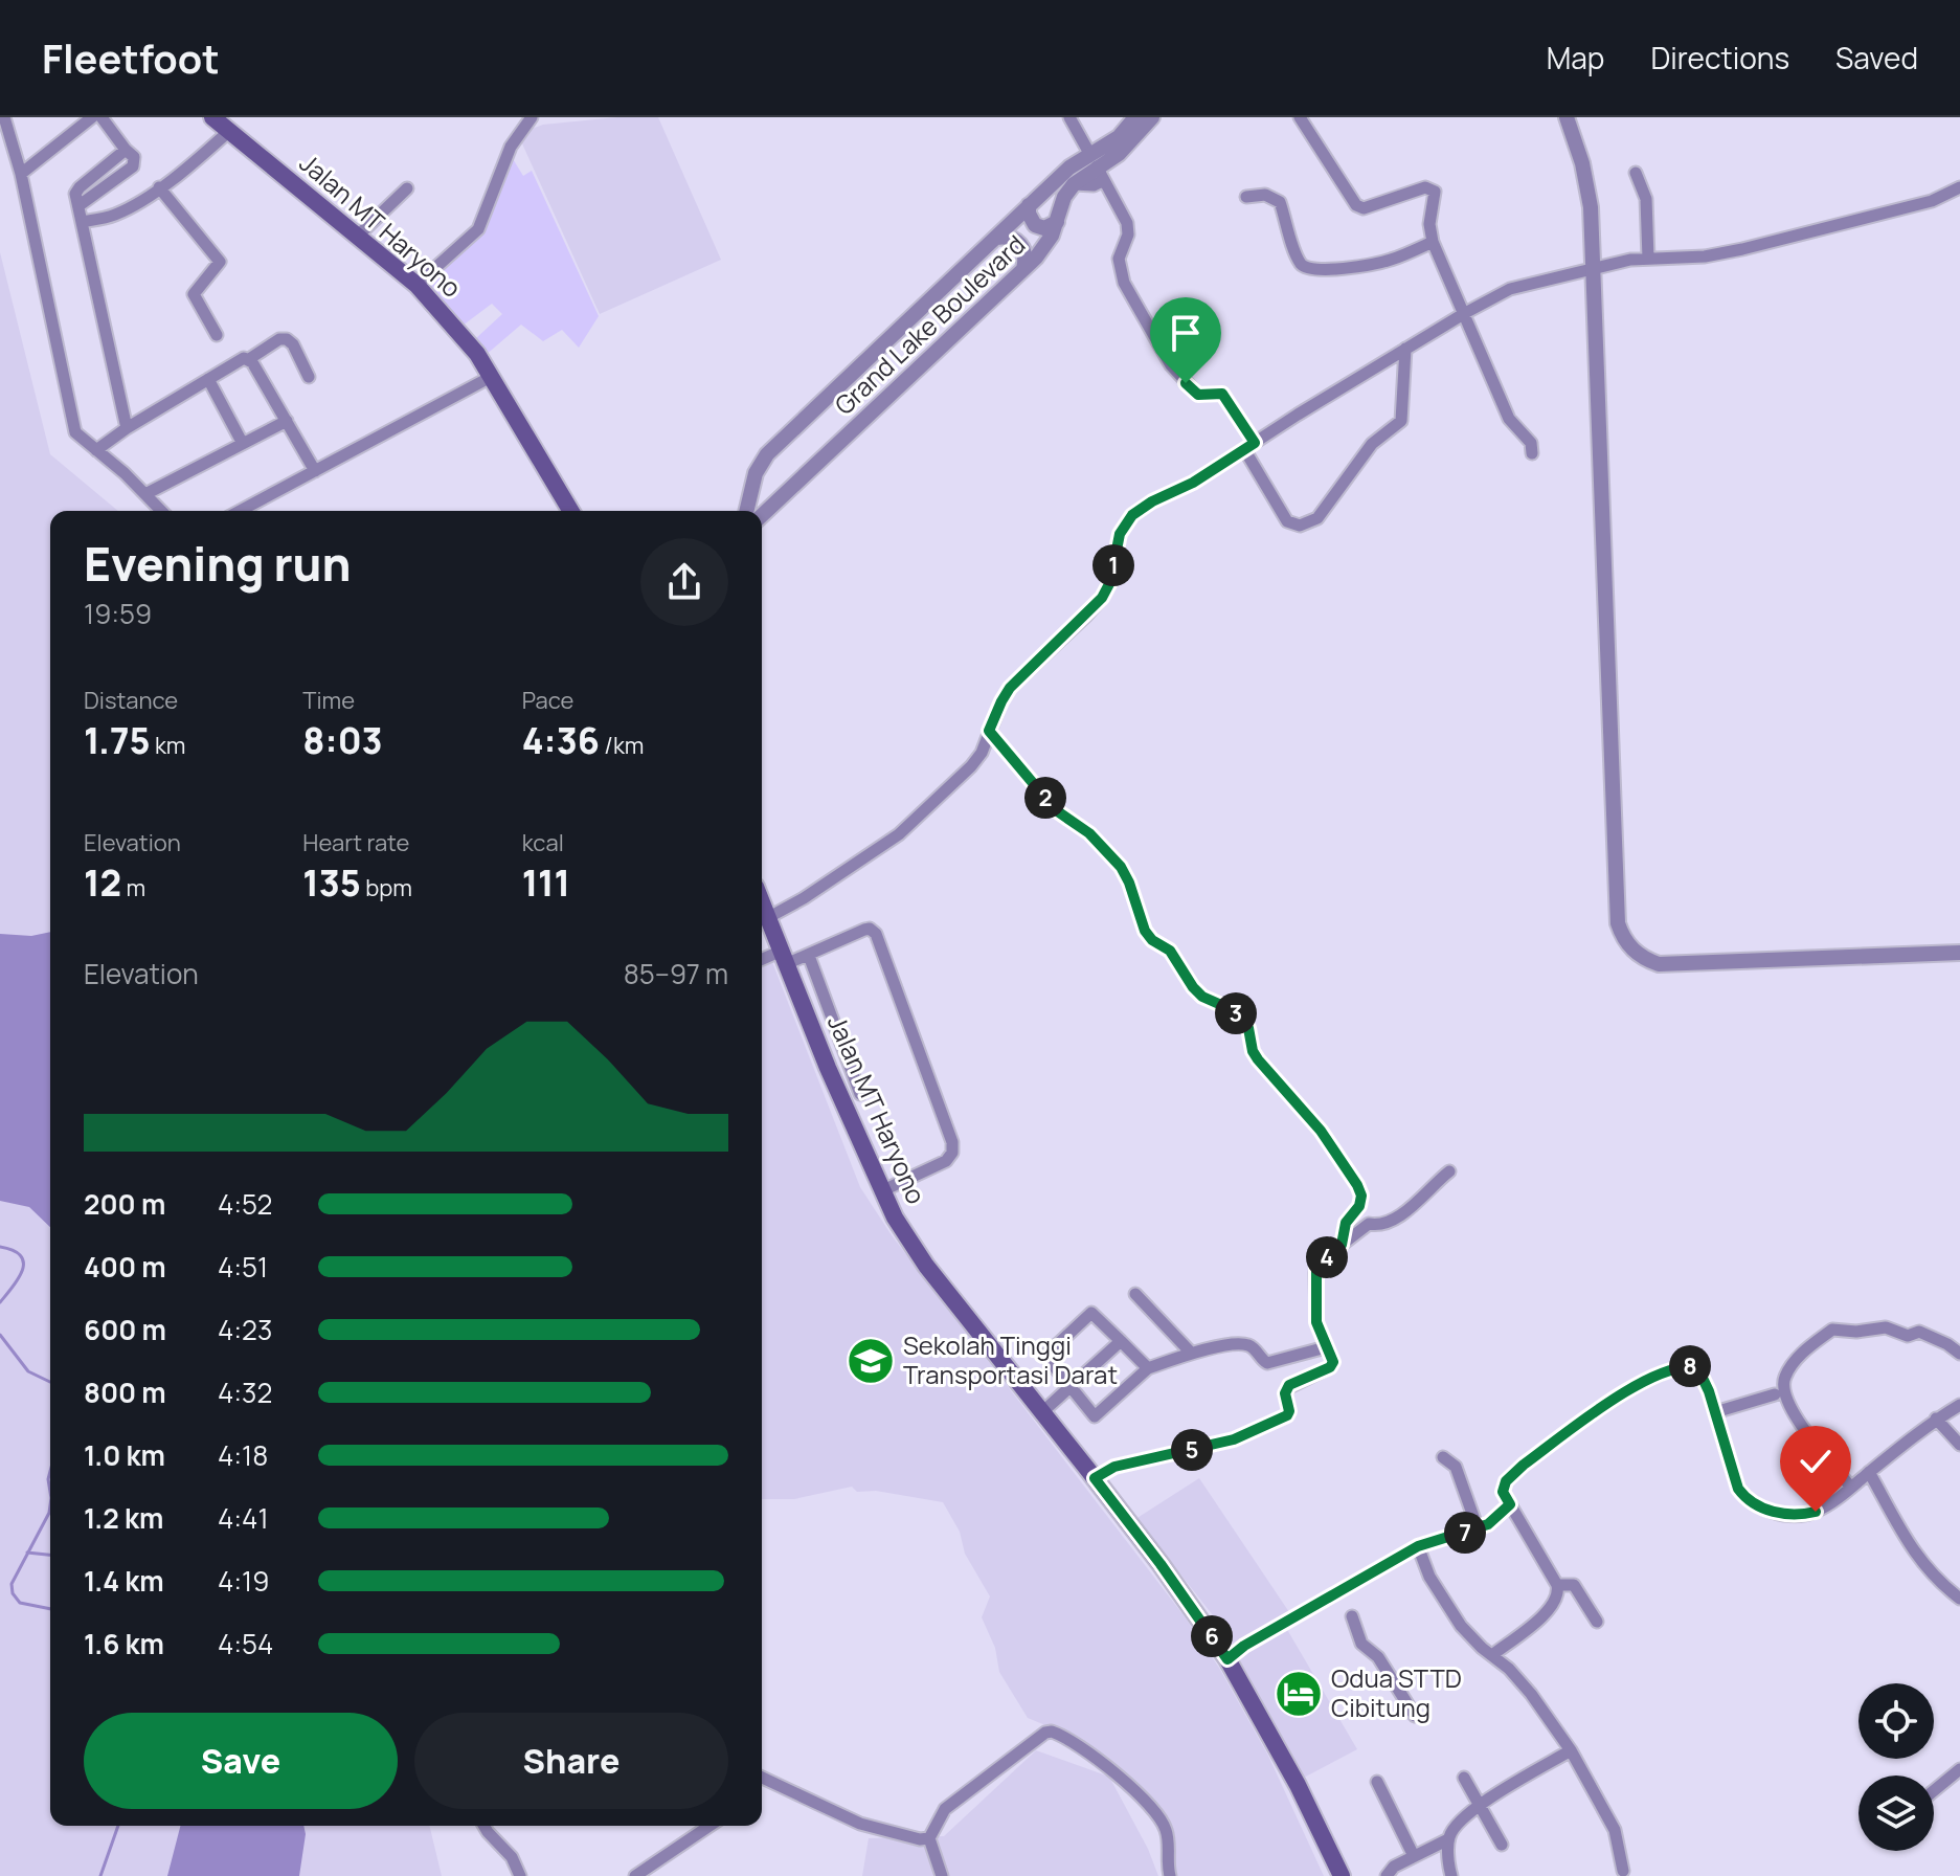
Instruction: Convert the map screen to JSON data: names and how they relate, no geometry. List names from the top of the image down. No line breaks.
{"streets":{"main road":["Jalan MT Haryono"],"street":["Grand Lake Boulevard"]},"places":{"school or university":["Sekolah Tinggi Transportasi Darat"],"hotel":["Odua STTD Cibitung"]},"page":{"header":"Fleetfoot","nav":["Map","Directions","Saved"],"heading":["Evening run","19:59"],"pins":["1","2","3","4","8","5","7","6"],"stats":[["Distance","1.75 km"],["Time","8:03"],["Pace","4:36 /km"],["Elevation","12 m"],["Heart rate","135 bpm"],["kcal","111"]],"chart":["Elevation","85–97 m"],"list":[{"name":"200 m","note":"4:52"},{"name":"400 m","note":"4:51"},{"name":"600 m","note":"4:23"},{"name":"800 m","note":"4:32"},{"name":"1.0 km","note":"4:18"},{"name":"1.2 km","note":"4:41"},{"name":"1.4 km","note":"4:19"},{"name":"1.6 km","note":"4:54"}],"buttons":["Save","Share"]}}
